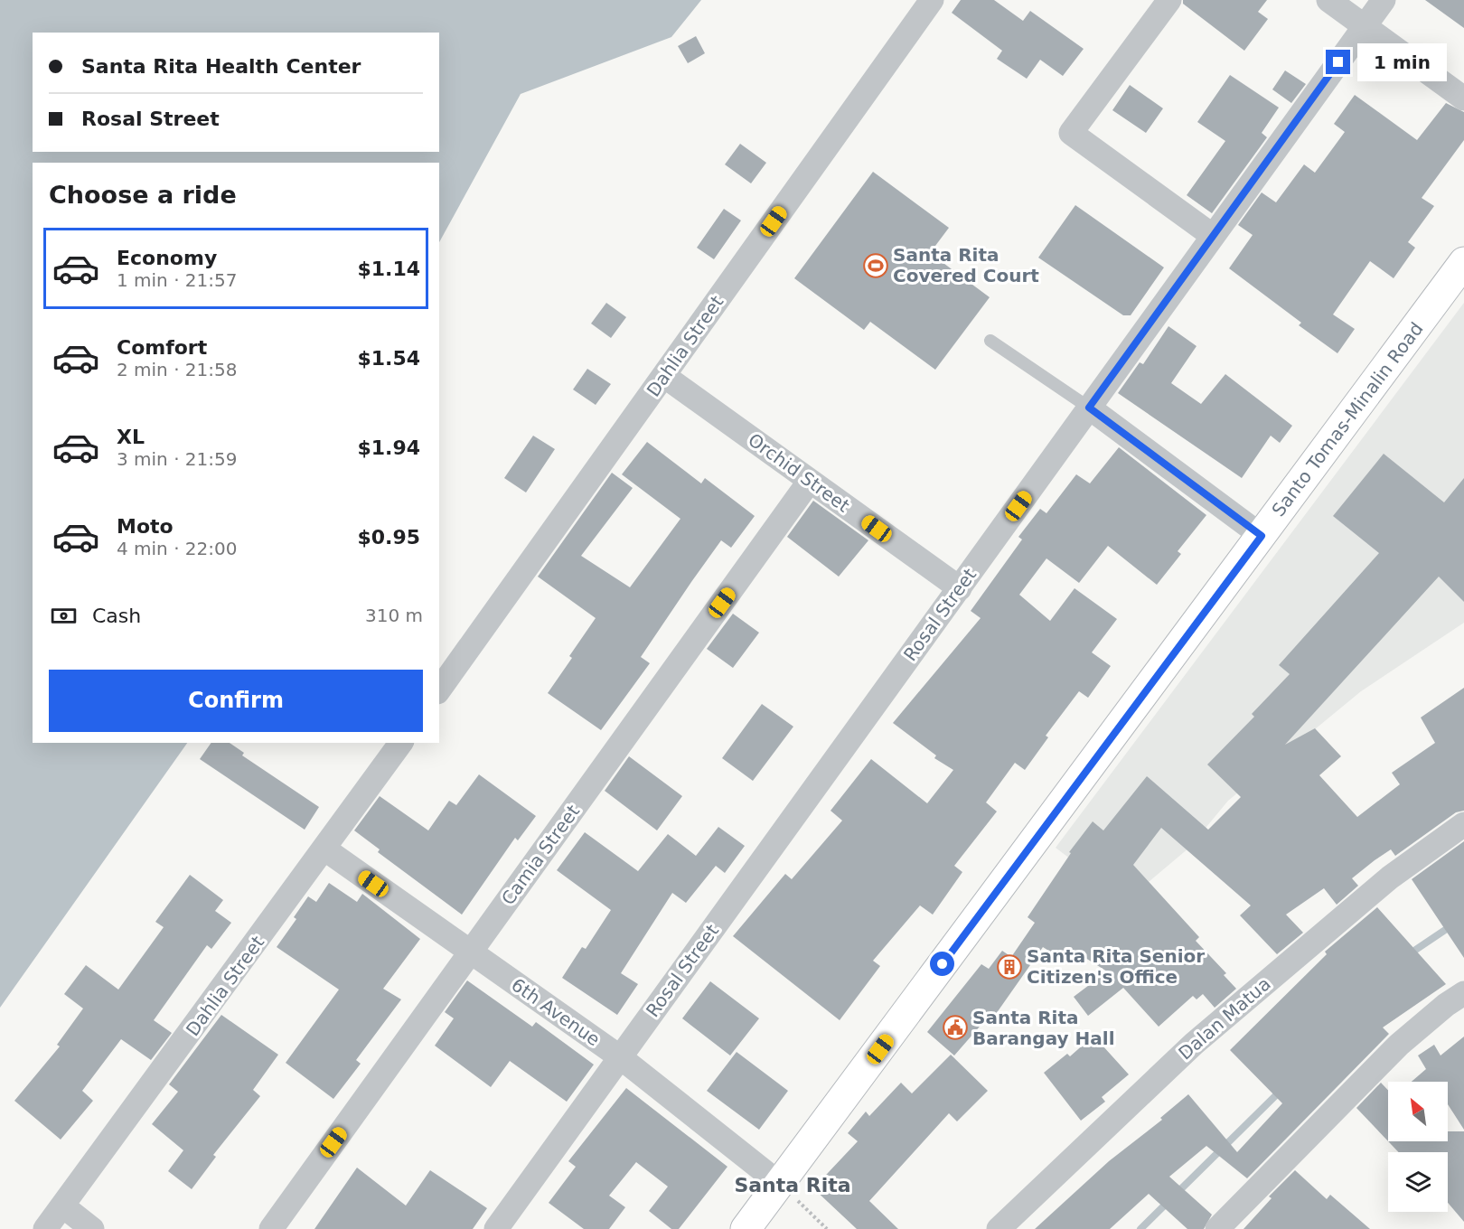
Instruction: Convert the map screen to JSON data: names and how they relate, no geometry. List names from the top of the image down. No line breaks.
{"streets":{"main road":["Santo Tomas-Minalin Road"],"street":["Dahlia Street","Orchid Street","Rosal Street","Camia Street","6th Avenue","Dalan Matua"]},"crossings":[["Dahlia Street","Orchid Street"],["Dahlia Street","6th Avenue"],["Santo Tomas-Minalin Road","6th Avenue"],["Orchid Street","Rosal Street"],["Orchid Street","Camia Street"],["Rosal Street","6th Avenue"],["Camia Street","6th Avenue"]],"districts":["Santa Rita"],"places":{"sports":["Santa Rita Covered Court"],"building":["Santa Rita Senior Citizen's Office"],"public building":["Santa Rita Barangay Hall"]},"north":"top left","page":{"banner":["Santa Rita Health Center","Rosal Street"],"bubble":"1 min","heading":"Choose a ride","list":[{"name":"Economy","note":"1 min · 21:57","value":"$1.14"},{"name":"Comfort","note":"2 min · 21:58","value":"$1.54"},{"name":"XL","note":"3 min · 21:59","value":"$1.94"},{"name":"Moto","note":"4 min · 22:00","value":"$0.95"}],"pay":["Cash","310 m"],"buttons":"Confirm"}}
